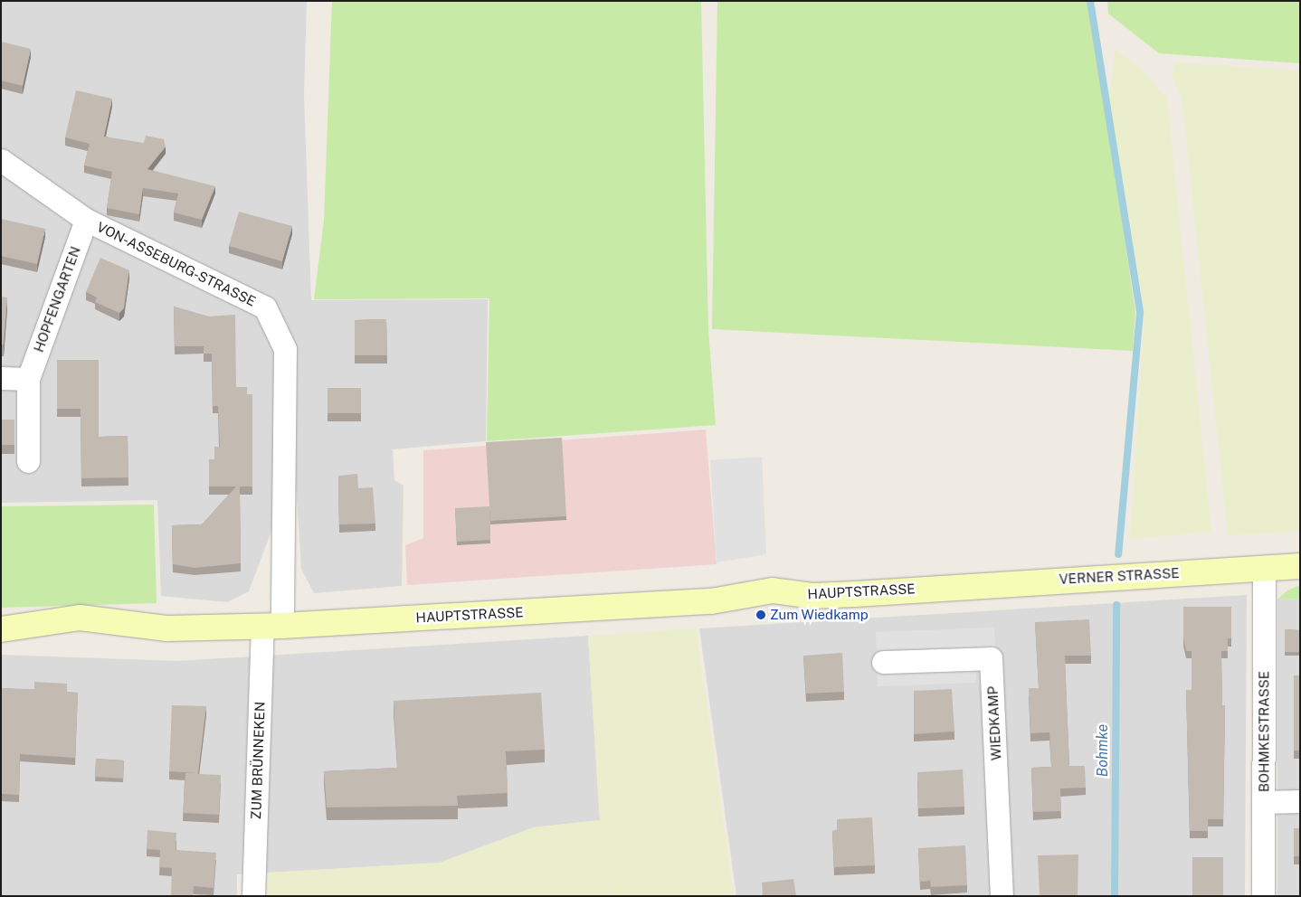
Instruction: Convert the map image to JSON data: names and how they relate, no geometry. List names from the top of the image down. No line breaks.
{"streets":{"main road":["VERNER STRASSE","HAUPTSTRASSE"],"street":["VON-ASSEBURG-STRASSE","HOPFENGARTEN","WIEDKAMP","BOHMKESTRASSE","ZUM BRÜNNEKEN"]},"crossings":[["VON-ASSEBURG-STRASSE","HOPFENGARTEN"],["VON-ASSEBURG-STRASSE","HAUPTSTRASSE"],["VON-ASSEBURG-STRASSE","ZUM BRÜNNEKEN"],["VERNER STRASSE","HAUPTSTRASSE"],["VERNER STRASSE","BOHMKESTRASSE"],["HAUPTSTRASSE","ZUM BRÜNNEKEN"]],"water":["Bohmke"],"places":["Zum Wiedkamp"]}
